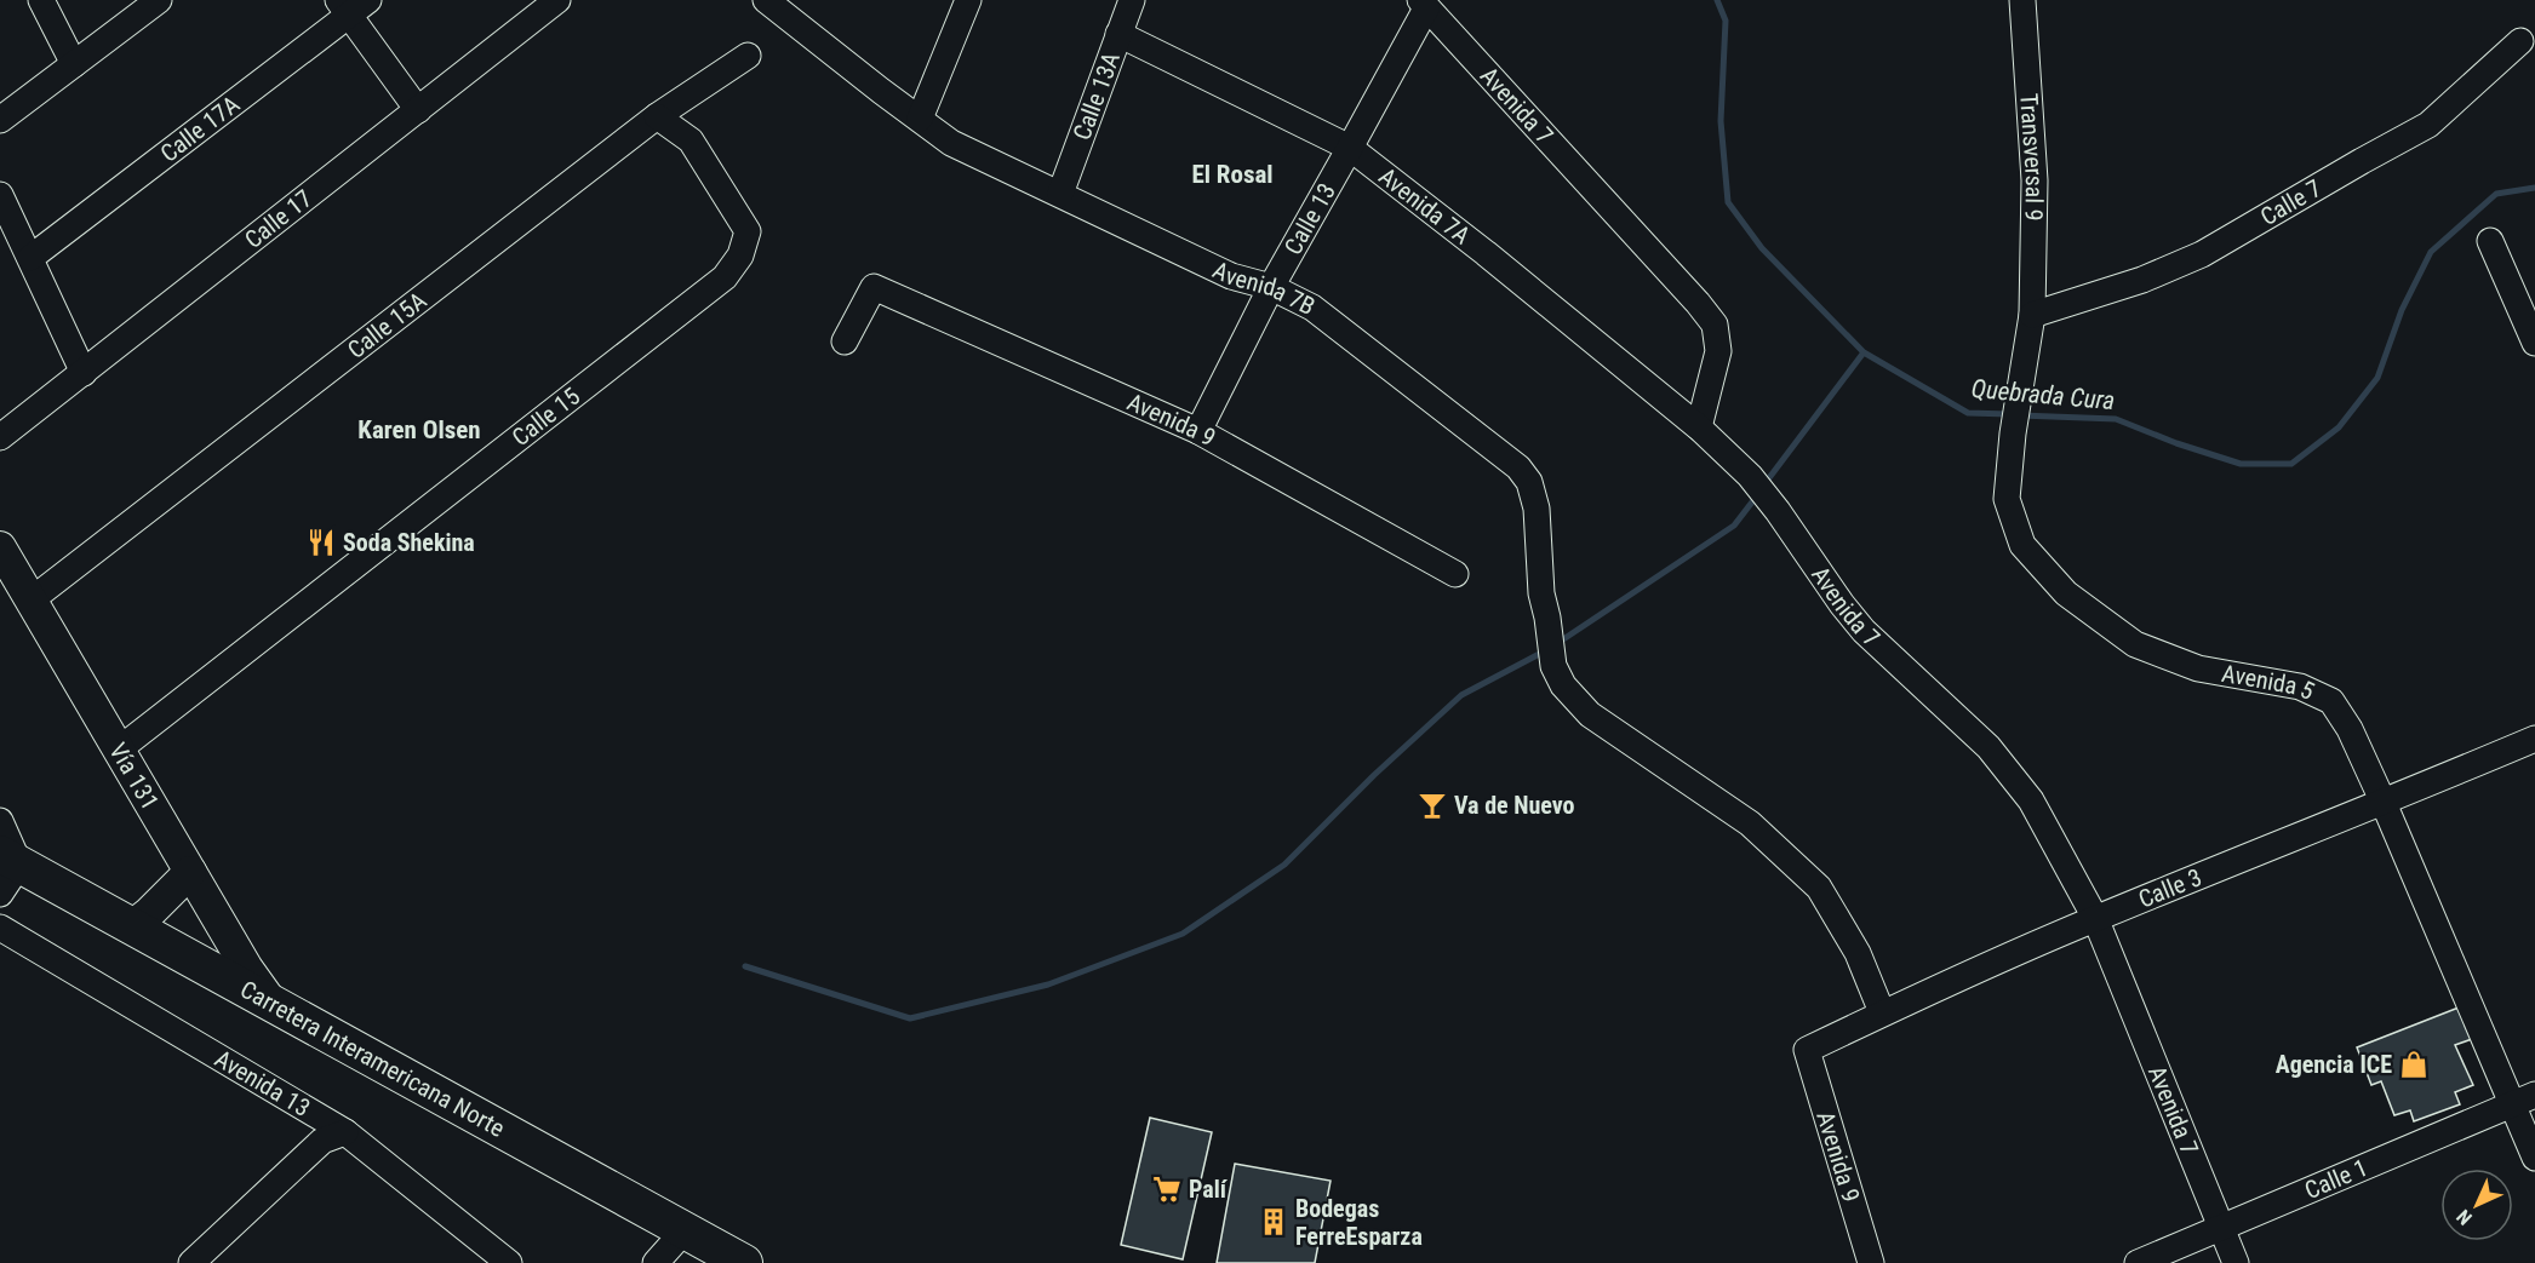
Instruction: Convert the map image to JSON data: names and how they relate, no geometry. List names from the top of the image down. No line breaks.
{"streets":{"highway":["Carretera Interamericana Norte"],"main road":["Vía 131"],"street":["Calle 13A","Avenida 7","Calle 17A","Transversal 9","Calle 7","Avenida 7A","Calle 13","Calle 17","Avenida 7B","Calle 15A","Calle 15","Avenida 9","Avenida 5","Calle 3","Avenida 13","Calle 1"]},"crossings":[["Calle 13A","Avenida 7A"],["Calle 13A","Avenida 7B"],["Avenida 7","Avenida 7A"],["Avenida 7","Calle 13"],["Avenida 7","Calle 3"],["Avenida 7","Calle 1"],["Transversal 9","Calle 7"],["Transversal 9","Avenida 5"],["Calle 7","Avenida 5"],["Avenida 7A","Calle 13"],["Calle 13","Avenida 7B"],["Calle 13","Avenida 9"],["Avenida 7B","Calle 3"],["Calle 15A","Calle 15"],["Calle 15A","Vía 131"],["Calle 15","Vía 131"],["Avenida 9","Calle 3"],["Avenida 5","Calle 3"],["Avenida 5","Calle 1"],["Vía 131","Carretera Interamericana Norte"]],"districts":["El Rosal","Karen Olsen"],"water":["Quebrada Cura"],"places":{"restaurant":["Soda Shekina"],"bar":["Va de Nuevo"],"shop":["Agencia ICE"],"supermarket":["Palí"],"building":["Bodegas FerreEsparza"]},"north":"bottom left"}
